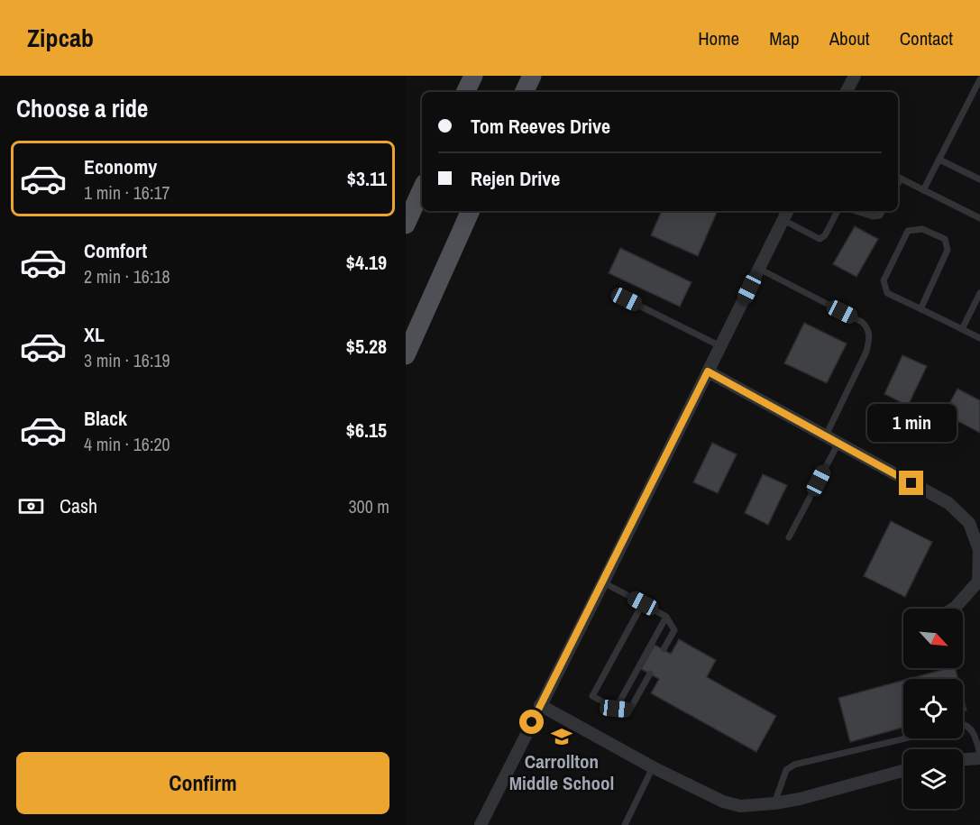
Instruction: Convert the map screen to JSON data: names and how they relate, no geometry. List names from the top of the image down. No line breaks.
{"places":{"school or university":["Carrollton Middle School"]},"north":"bottom right","page":{"header":"Zipcab","nav":["Home","Map","About","Contact"],"heading":"Choose a ride","banner":["Tom Reeves Drive","Rejen Drive"],"list":[{"name":"Economy","note":"1 min · 16:17","value":"$3.11"},{"name":"Comfort","note":"2 min · 16:18","value":"$4.19"},{"name":"XL","note":"3 min · 16:19","value":"$5.28"},{"name":"Black","note":"4 min · 16:20","value":"$6.15"}],"bubble":"1 min","pay":["Cash","300 m"],"buttons":"Confirm"}}
